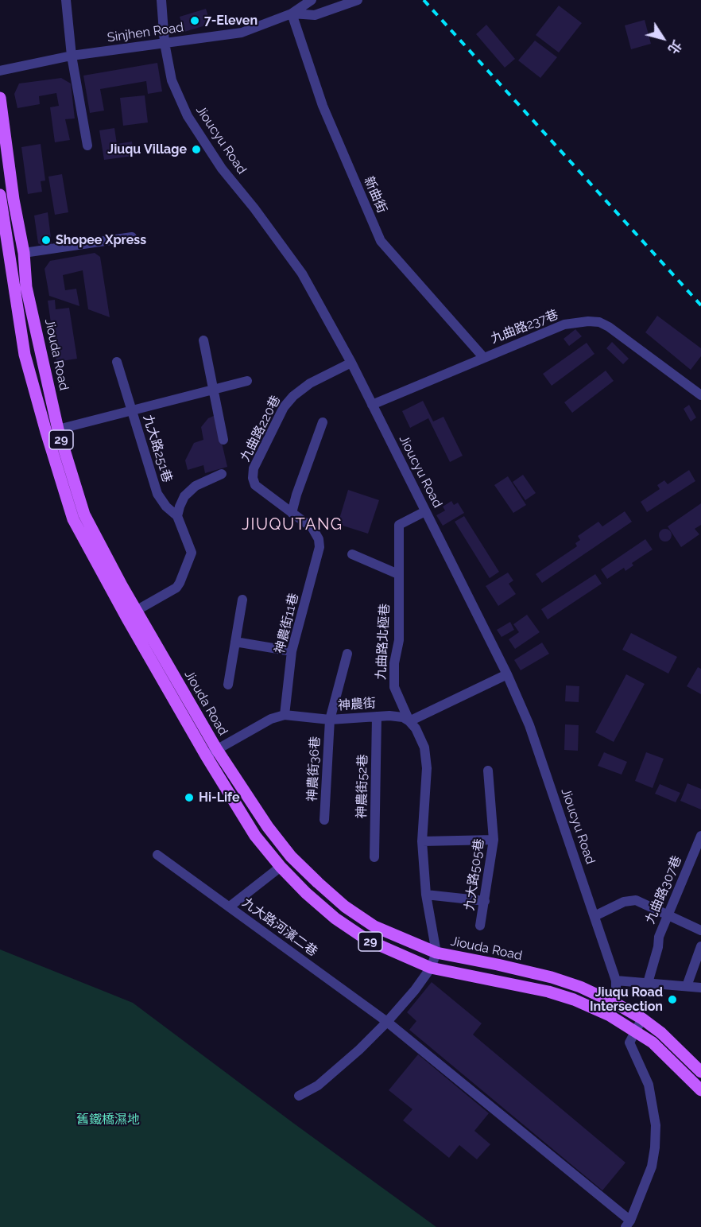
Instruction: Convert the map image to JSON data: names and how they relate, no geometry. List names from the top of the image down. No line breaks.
{"streets":{"main road":["Jiouda Road","29"],"street":["Sinjhen Road","Jioucyu Road","新曲街","九曲路237巷","九曲路220巷","九大路251巷","神農街11巷","九曲路北極巷","神農街","神農街36巷","神農街52巷","九大路505巷","九曲路307巷","九大路河濱二巷"]},"crossings":[["Sinjhen Road","Jioucyu Road"],["Sinjhen Road","新曲街"],["Jioucyu Road","九曲路237巷"],["Jioucyu Road","Jiouda Road"],["Jioucyu Road","九曲路220巷"],["Jioucyu Road","九曲路北極巷"],["新曲街","九曲路237巷"],["Jiouda Road","九大路251巷"],["Jiouda Road","九曲路北極巷"],["Jiouda Road","神農街"],["九曲路220巷","神農街11巷"],["神農街11巷","神農街"],["九曲路北極巷","神農街"],["神農街","神農街36巷"],["神農街","神農街52巷"]],"districts":["JIUQUTANG"],"parks":["舊鐵橋濕地"],"places":["7-Eleven","Jiuqu Village","Shopee Xpress","Hi-Life","Jiuqu Road Intersection"],"north":"bottom right"}
